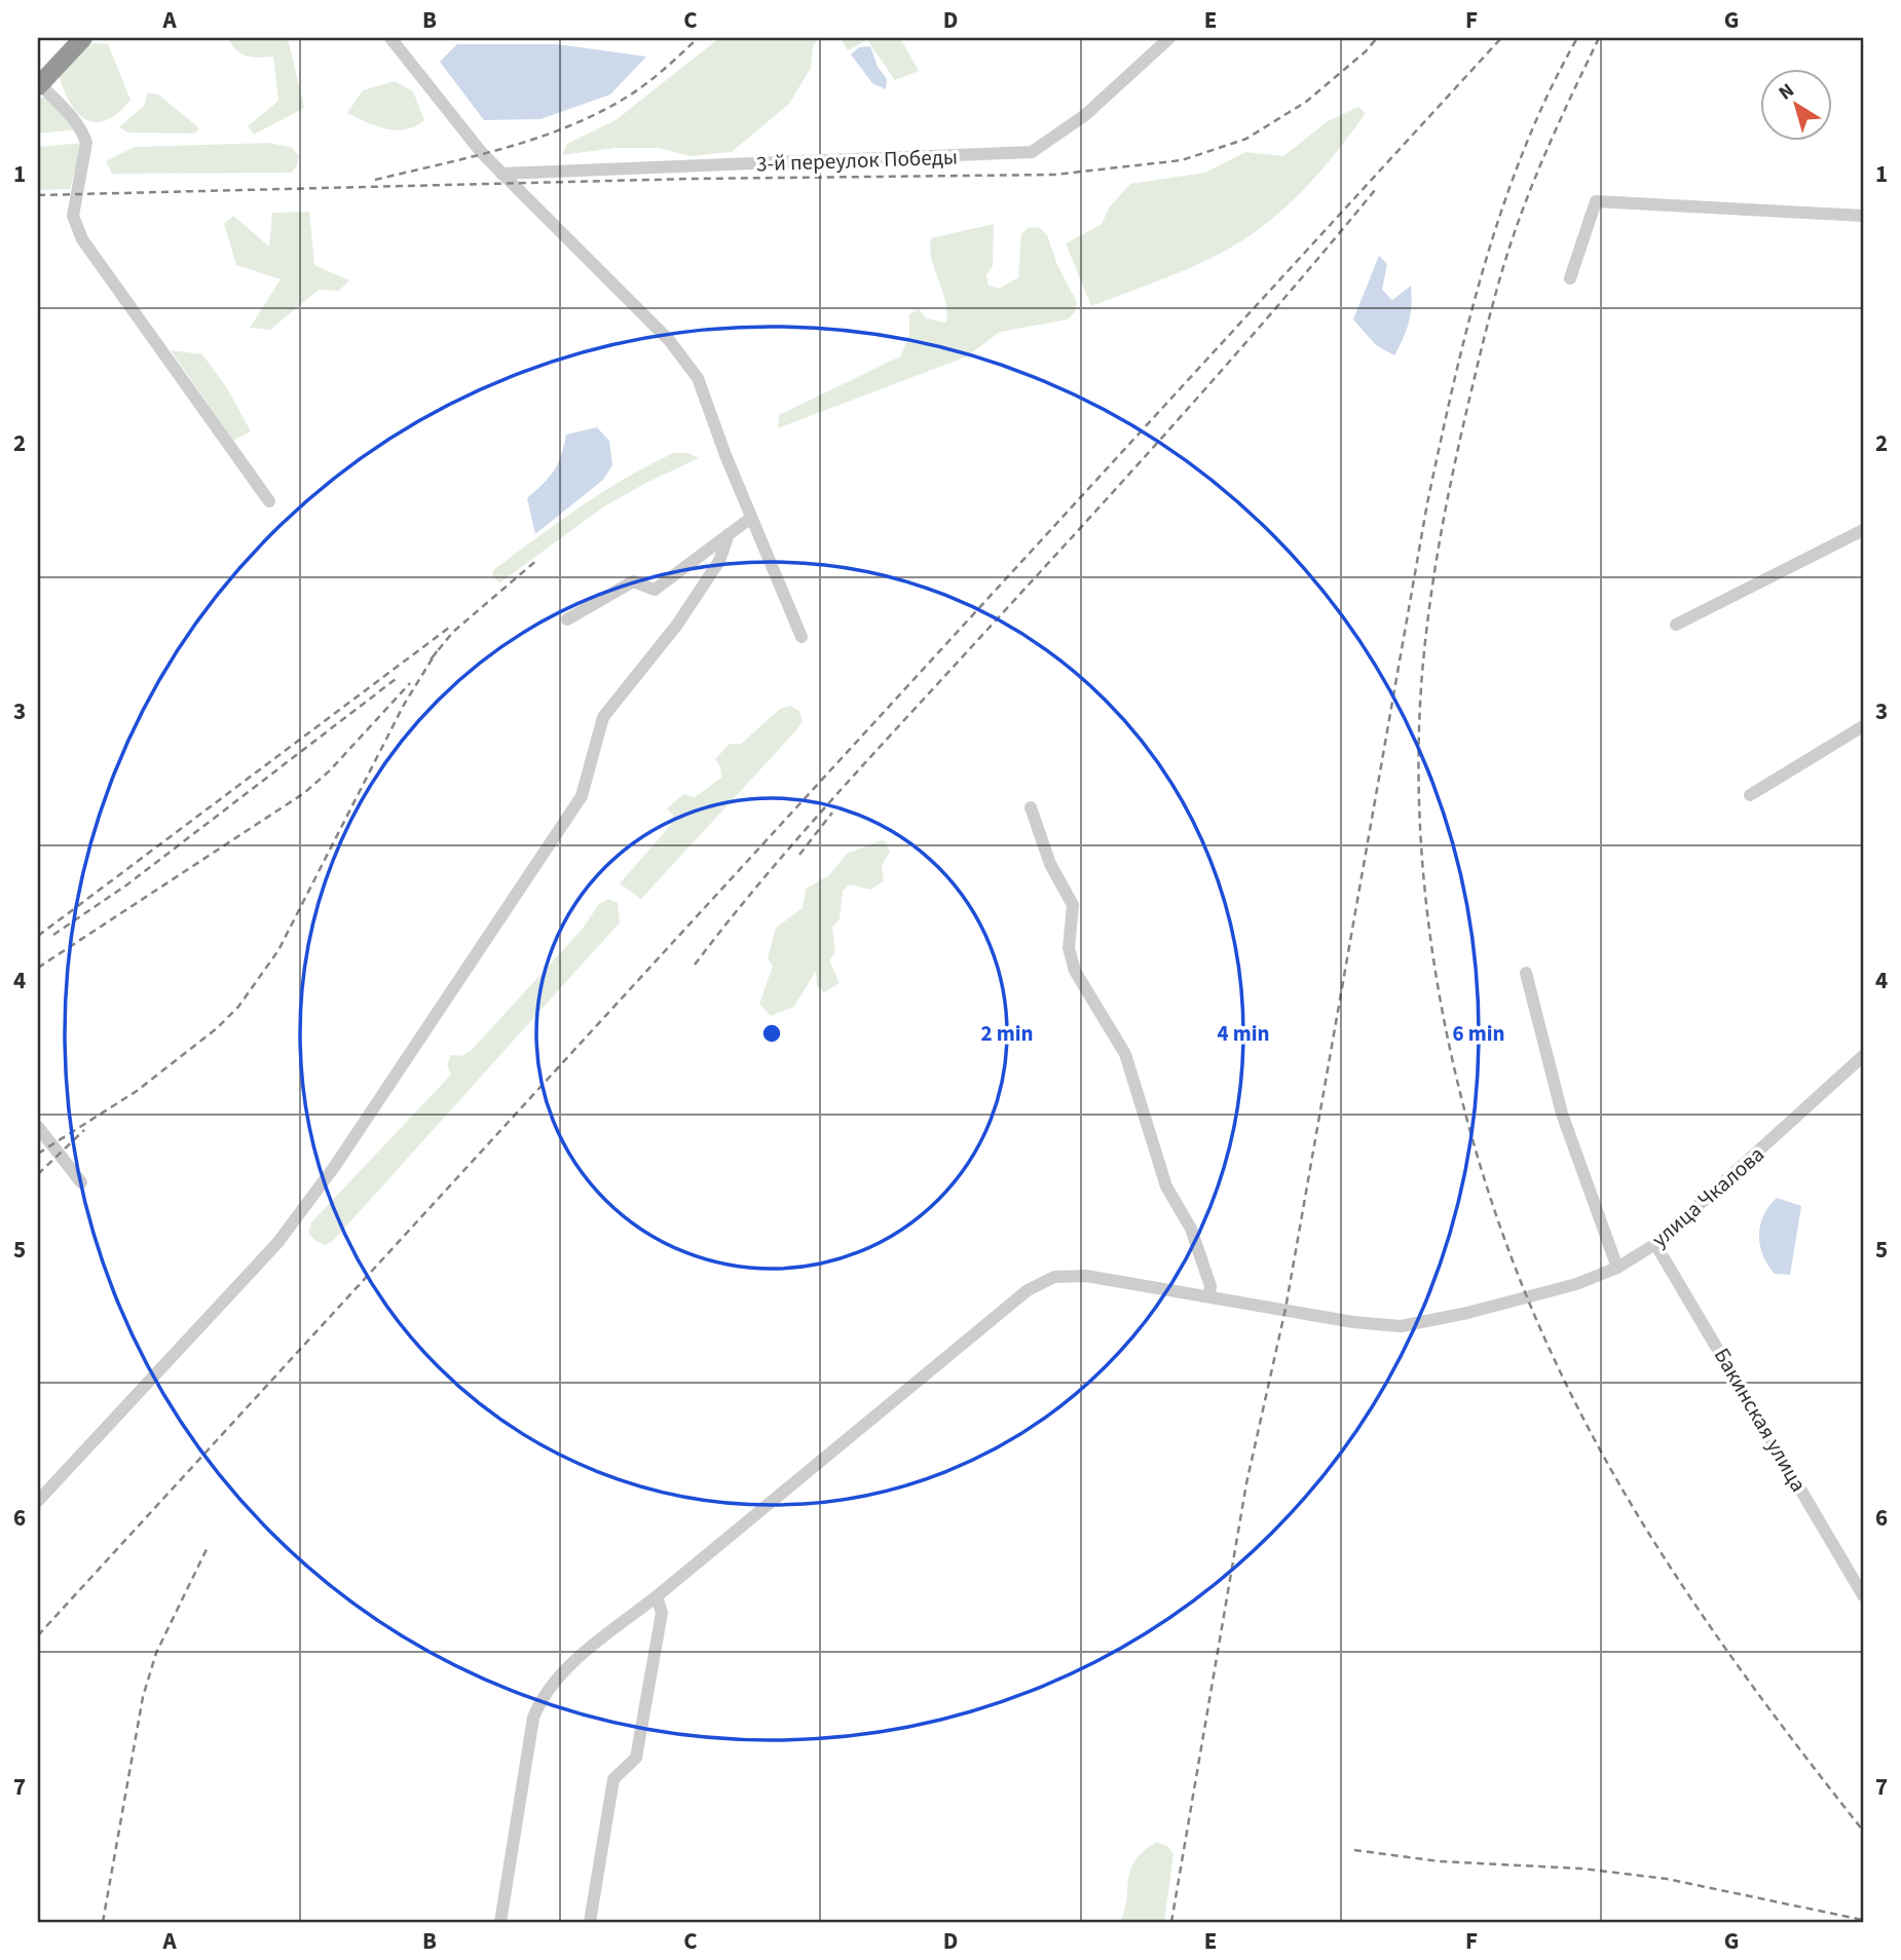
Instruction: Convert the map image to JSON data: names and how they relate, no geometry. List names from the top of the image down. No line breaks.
{"streets":{"street":["3-й переулок Победы","улица Чкалова","Бакинская улица"]},"crossings":[["улица Чкалова","Бакинская улица"]],"north":"top left","grid":{"columns":["A","B","C","D","E","F","G"],"rows":["1","2","3","4","5","6","7"]},"rings":["2 min","4 min","6 min"]}
